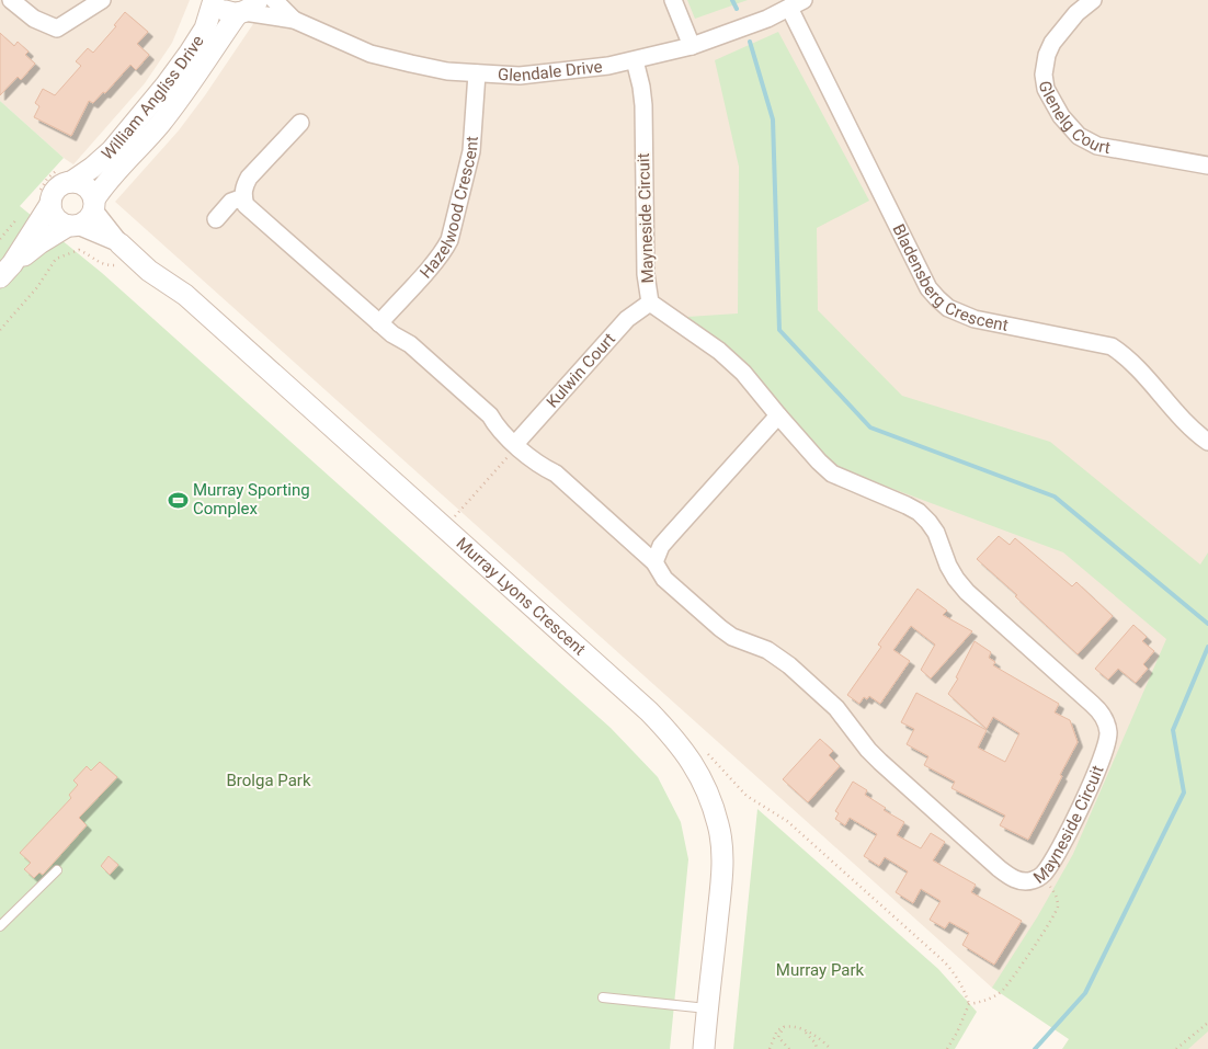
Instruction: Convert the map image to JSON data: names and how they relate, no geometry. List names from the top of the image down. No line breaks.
{"streets":{"street":["Glendale Drive","William Angliss Drive","Glenelg Court","Hazelwood Crescent","Mayneside Circuit","Bladensberg Crescent","Kulwin Court","Murray Lyons Crescent"]},"crossings":[["Glendale Drive","William Angliss Drive"],["Glendale Drive","Hazelwood Crescent"],["Glendale Drive","Mayneside Circuit"],["Glendale Drive","Bladensberg Crescent"],["William Angliss Drive","Murray Lyons Crescent"],["Mayneside Circuit","Kulwin Court"]],"parks":["Brolga Park","Murray Park"],"places":{"sports":["Murray Sporting Complex"]}}
